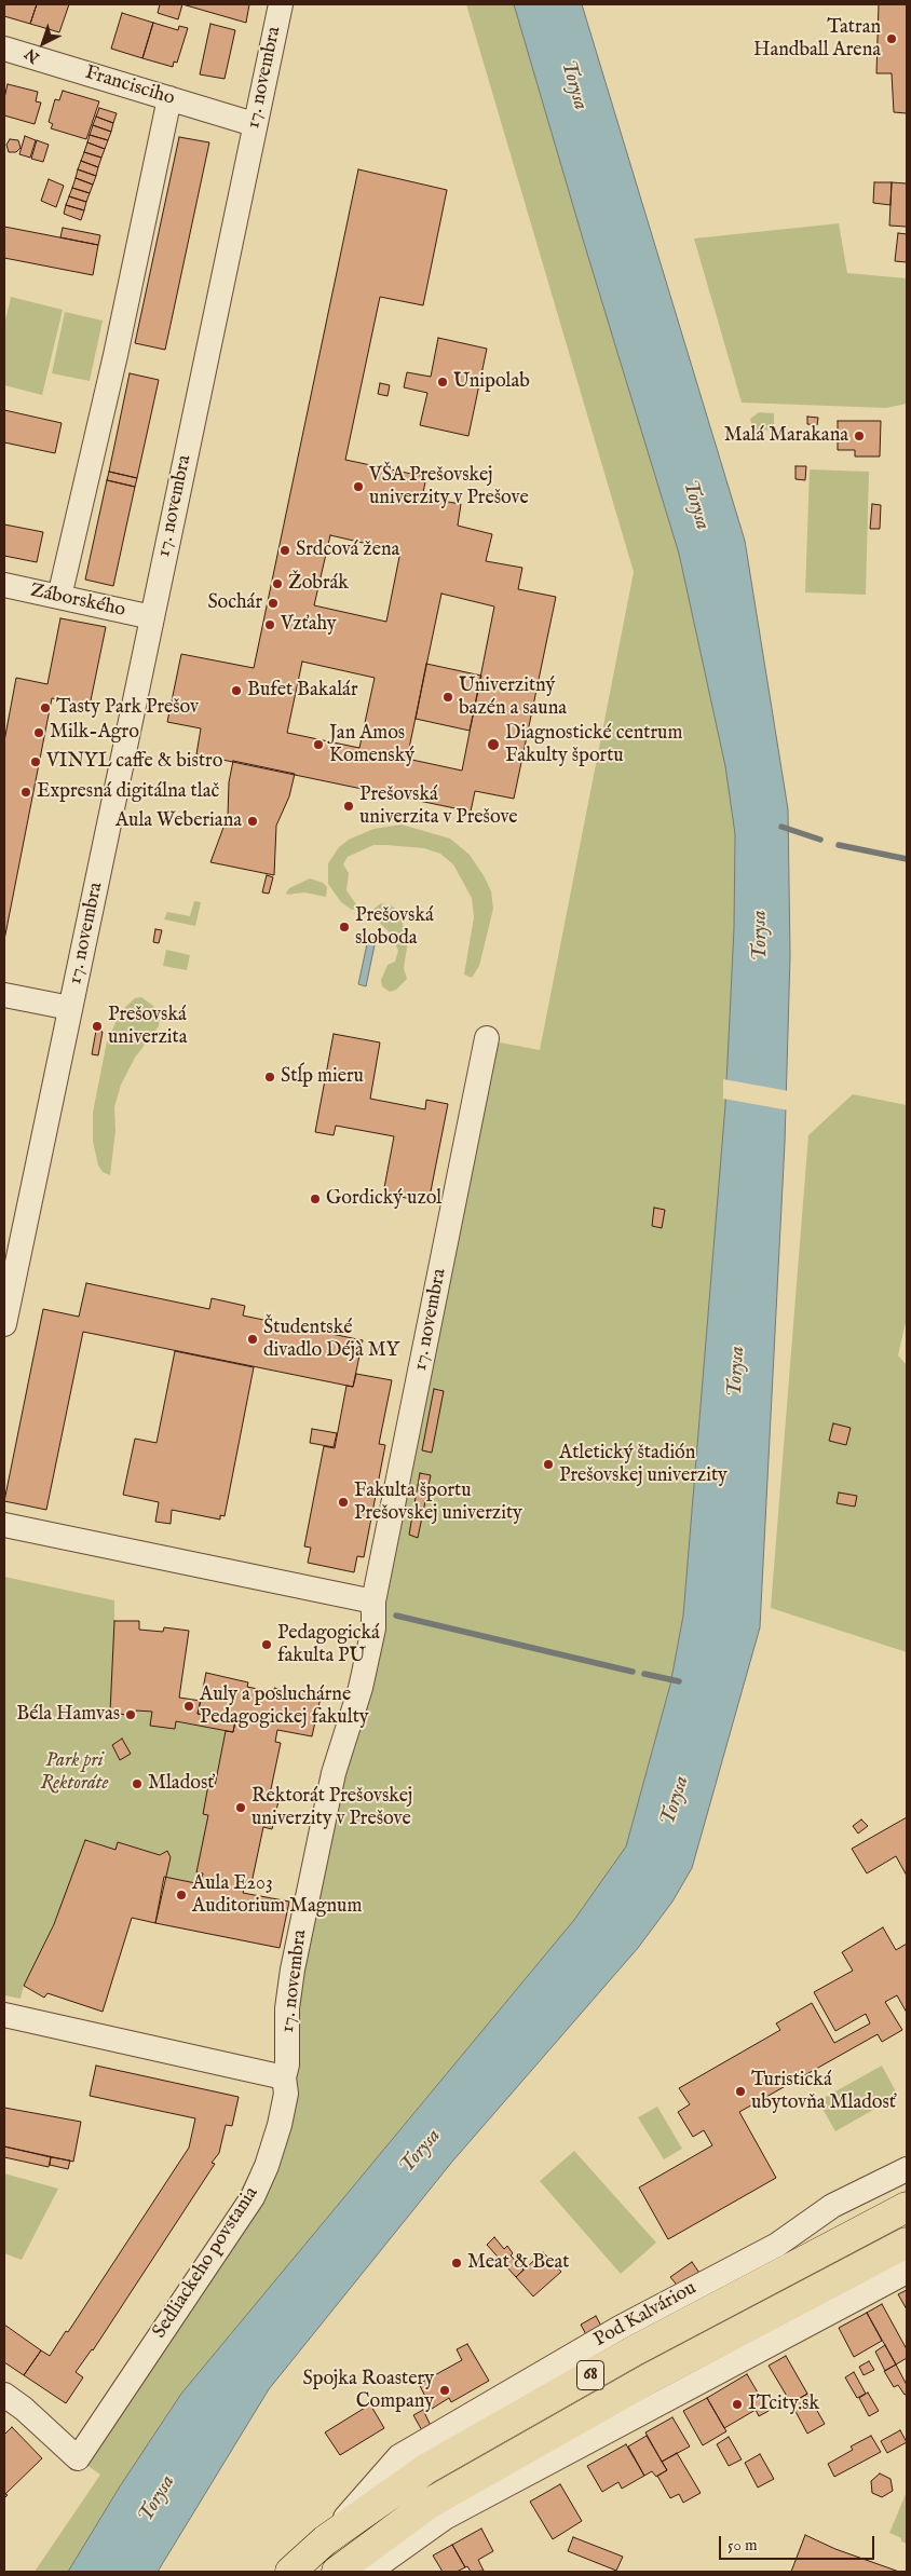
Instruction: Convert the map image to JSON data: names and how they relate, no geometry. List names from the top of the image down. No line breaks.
{"streets":{"main road":["Pod Kalváriou","68"],"street":["17. novembra","Francisciho","Záborského","Sedliackeho povstania"]},"crossings":[["17. novembra","Francisciho"],["17. novembra","Záborského"],["17. novembra","Sedliackeho povstania"]],"water":["Torysa"],"parks":["Park pri Rektoráte"],"places":["Tatran Handball Arena","Unipolab","Malá Marakana","VŠA Prešovskej univerzity v Prešove","Srdcová žena","Žobrák","Sochár","Vzťahy","Bufet Bakalár","Univerzitný bazén a sauna","Tasty Park Prešov","Milk-Agro","Jan Amos Komenský","Diagnostické centrum Fakulty športu","VINYL caffe & bistro","Expresná digitálna tlač","Prešovská univerzita v Prešove","Aula Weberiana","Prešovská sloboda","Prešovská univerzita","Stĺp mieru","Gordický uzol","Študentské divadlo Déjà MY","Atletický štadión Prešovskej univerzity","Fakulta športu Prešovskej univerzity","Pedagogická fakulta PU","Auly a posluchárne Pedagogickej fakulty","Béla Hamvas","Mladosť","Rektorát Prešovskej univerzity v Prešove","Aula E203 Auditorium Magnum","Turistická ubytovňa Mladosť","Meat & Beat","Spojka Roastery Company","ITcity.sk"],"scale_bar":"50 m","north":"bottom left"}
